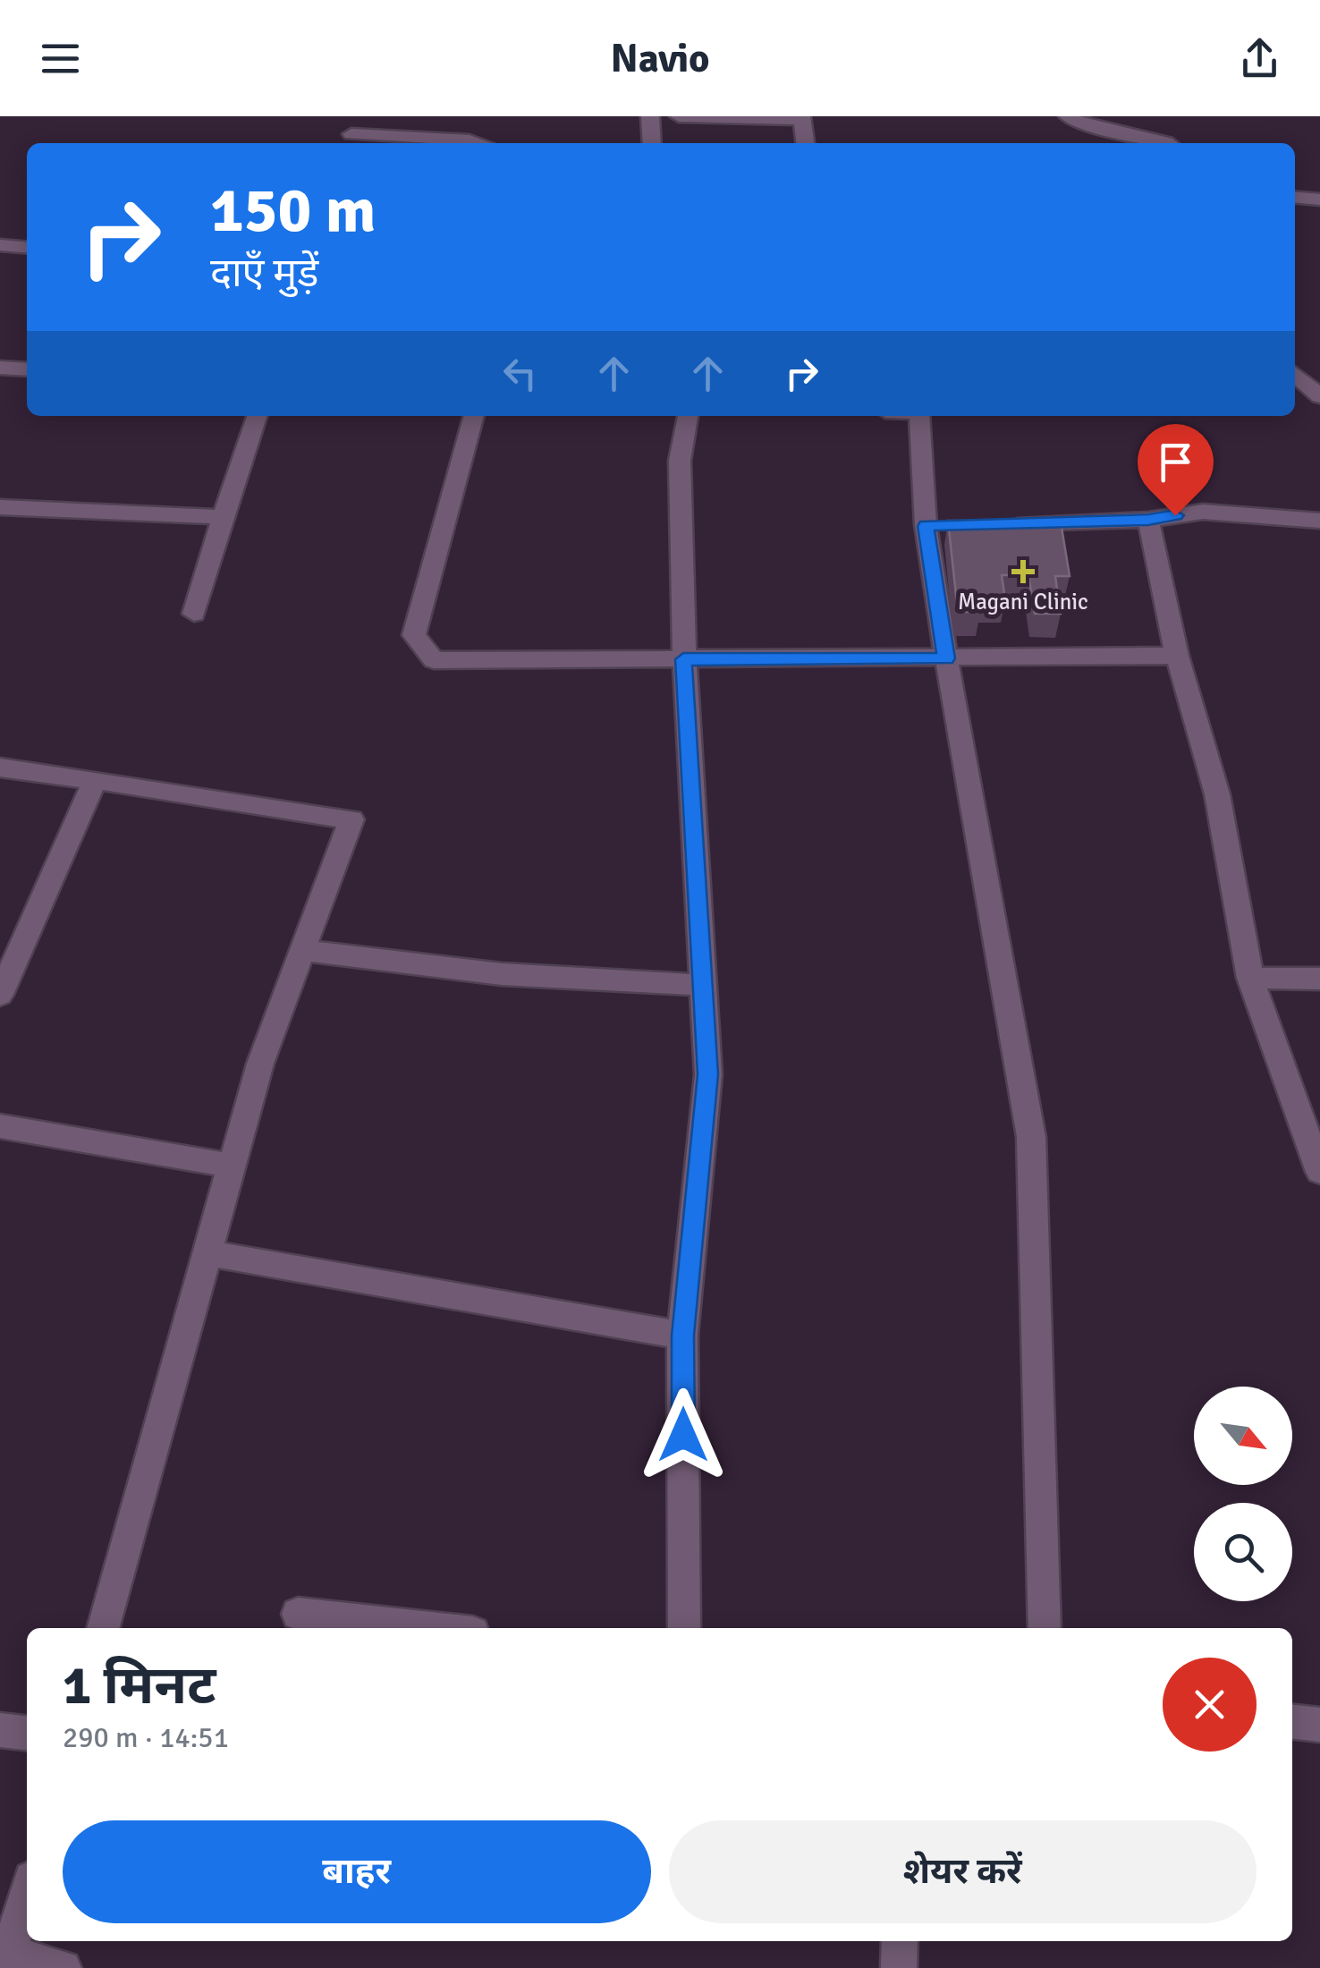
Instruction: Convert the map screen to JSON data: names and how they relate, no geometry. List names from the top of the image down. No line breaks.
{"places":{"health":["Magani Clinic"]},"north":"bottom right","page":{"header":"Navio","turn":["150 m","दाएँ मुड़ें"],"heading":["1 मिनट","290 m · 14:51"],"buttons":["बाहर","शेयर करें"]}}
